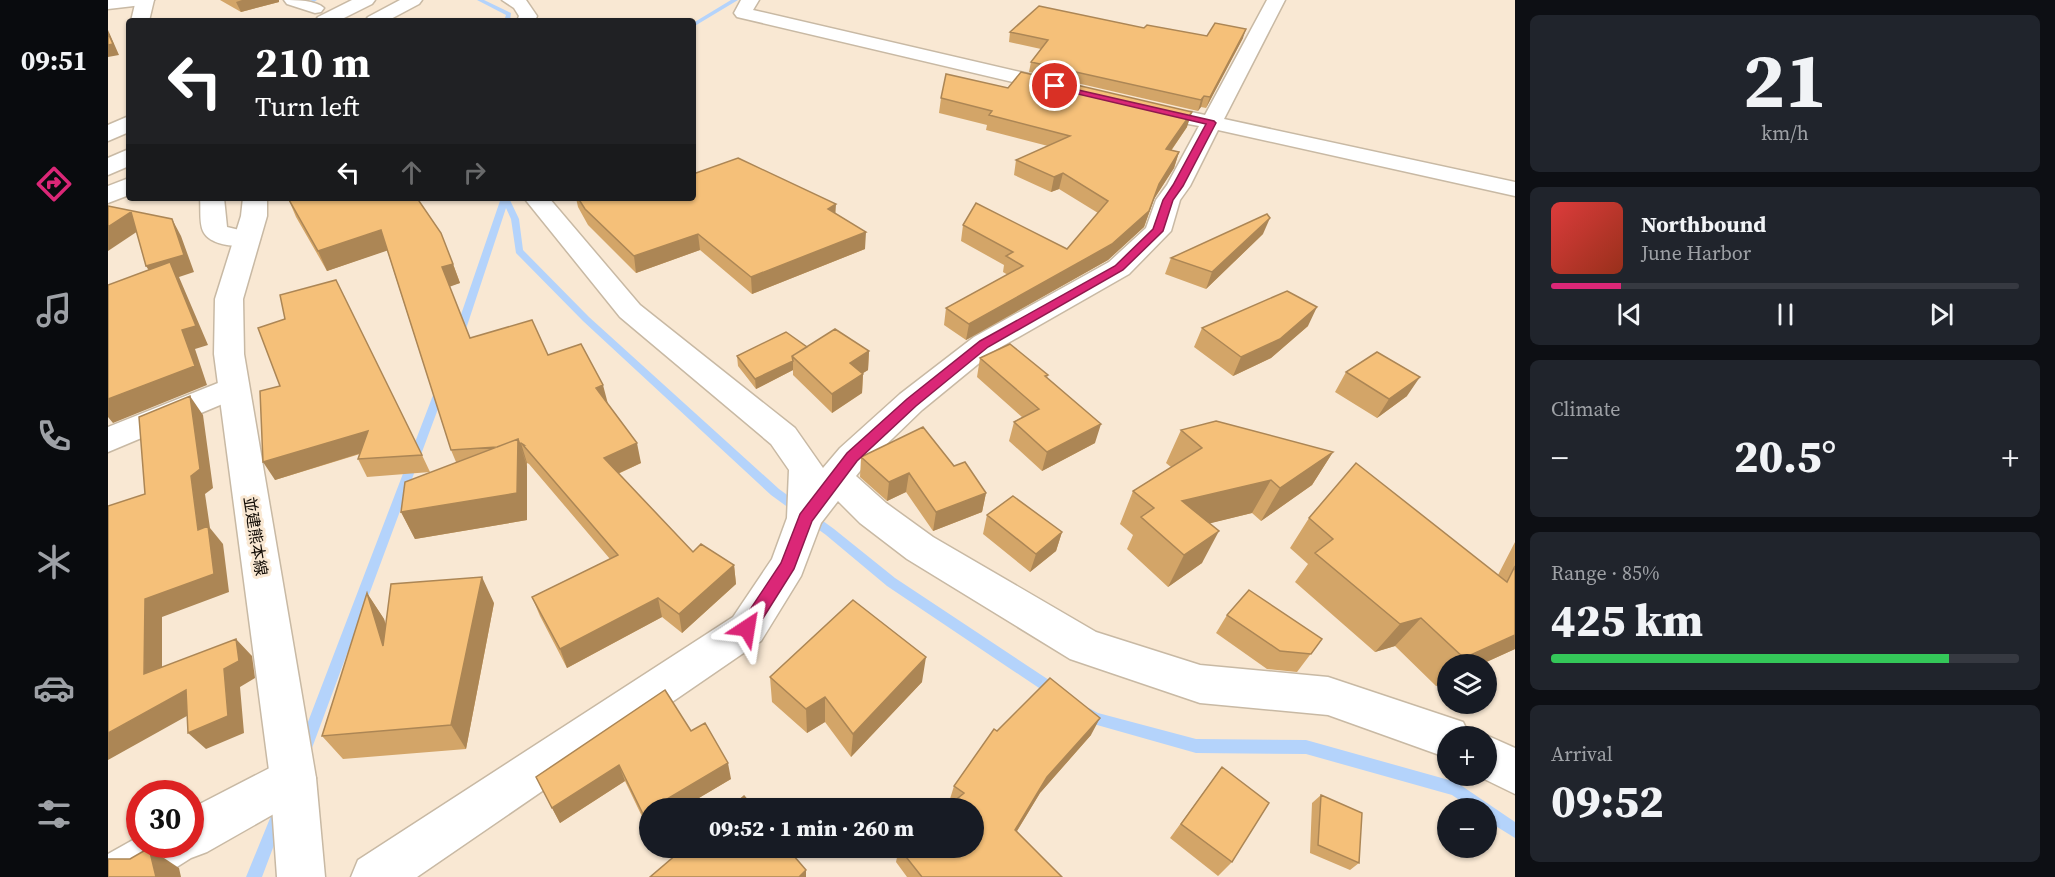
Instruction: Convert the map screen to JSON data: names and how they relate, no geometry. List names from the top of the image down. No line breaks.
{"streets":{"street":["並建熊本線"]},"page":{"tabs":"09:51","tile":[["21","km/h"],"Climate",["Range · 85%","425 km"],["Arrival","09:52"]],"turn":["210 m","Turn left"],"song":["Northbound","June Harbor"],"heat":["−","20.5°","+"],"map_buttons":["+","−"],"limit":"30","trip":"09:52 · 1 min · 260 m"}}
